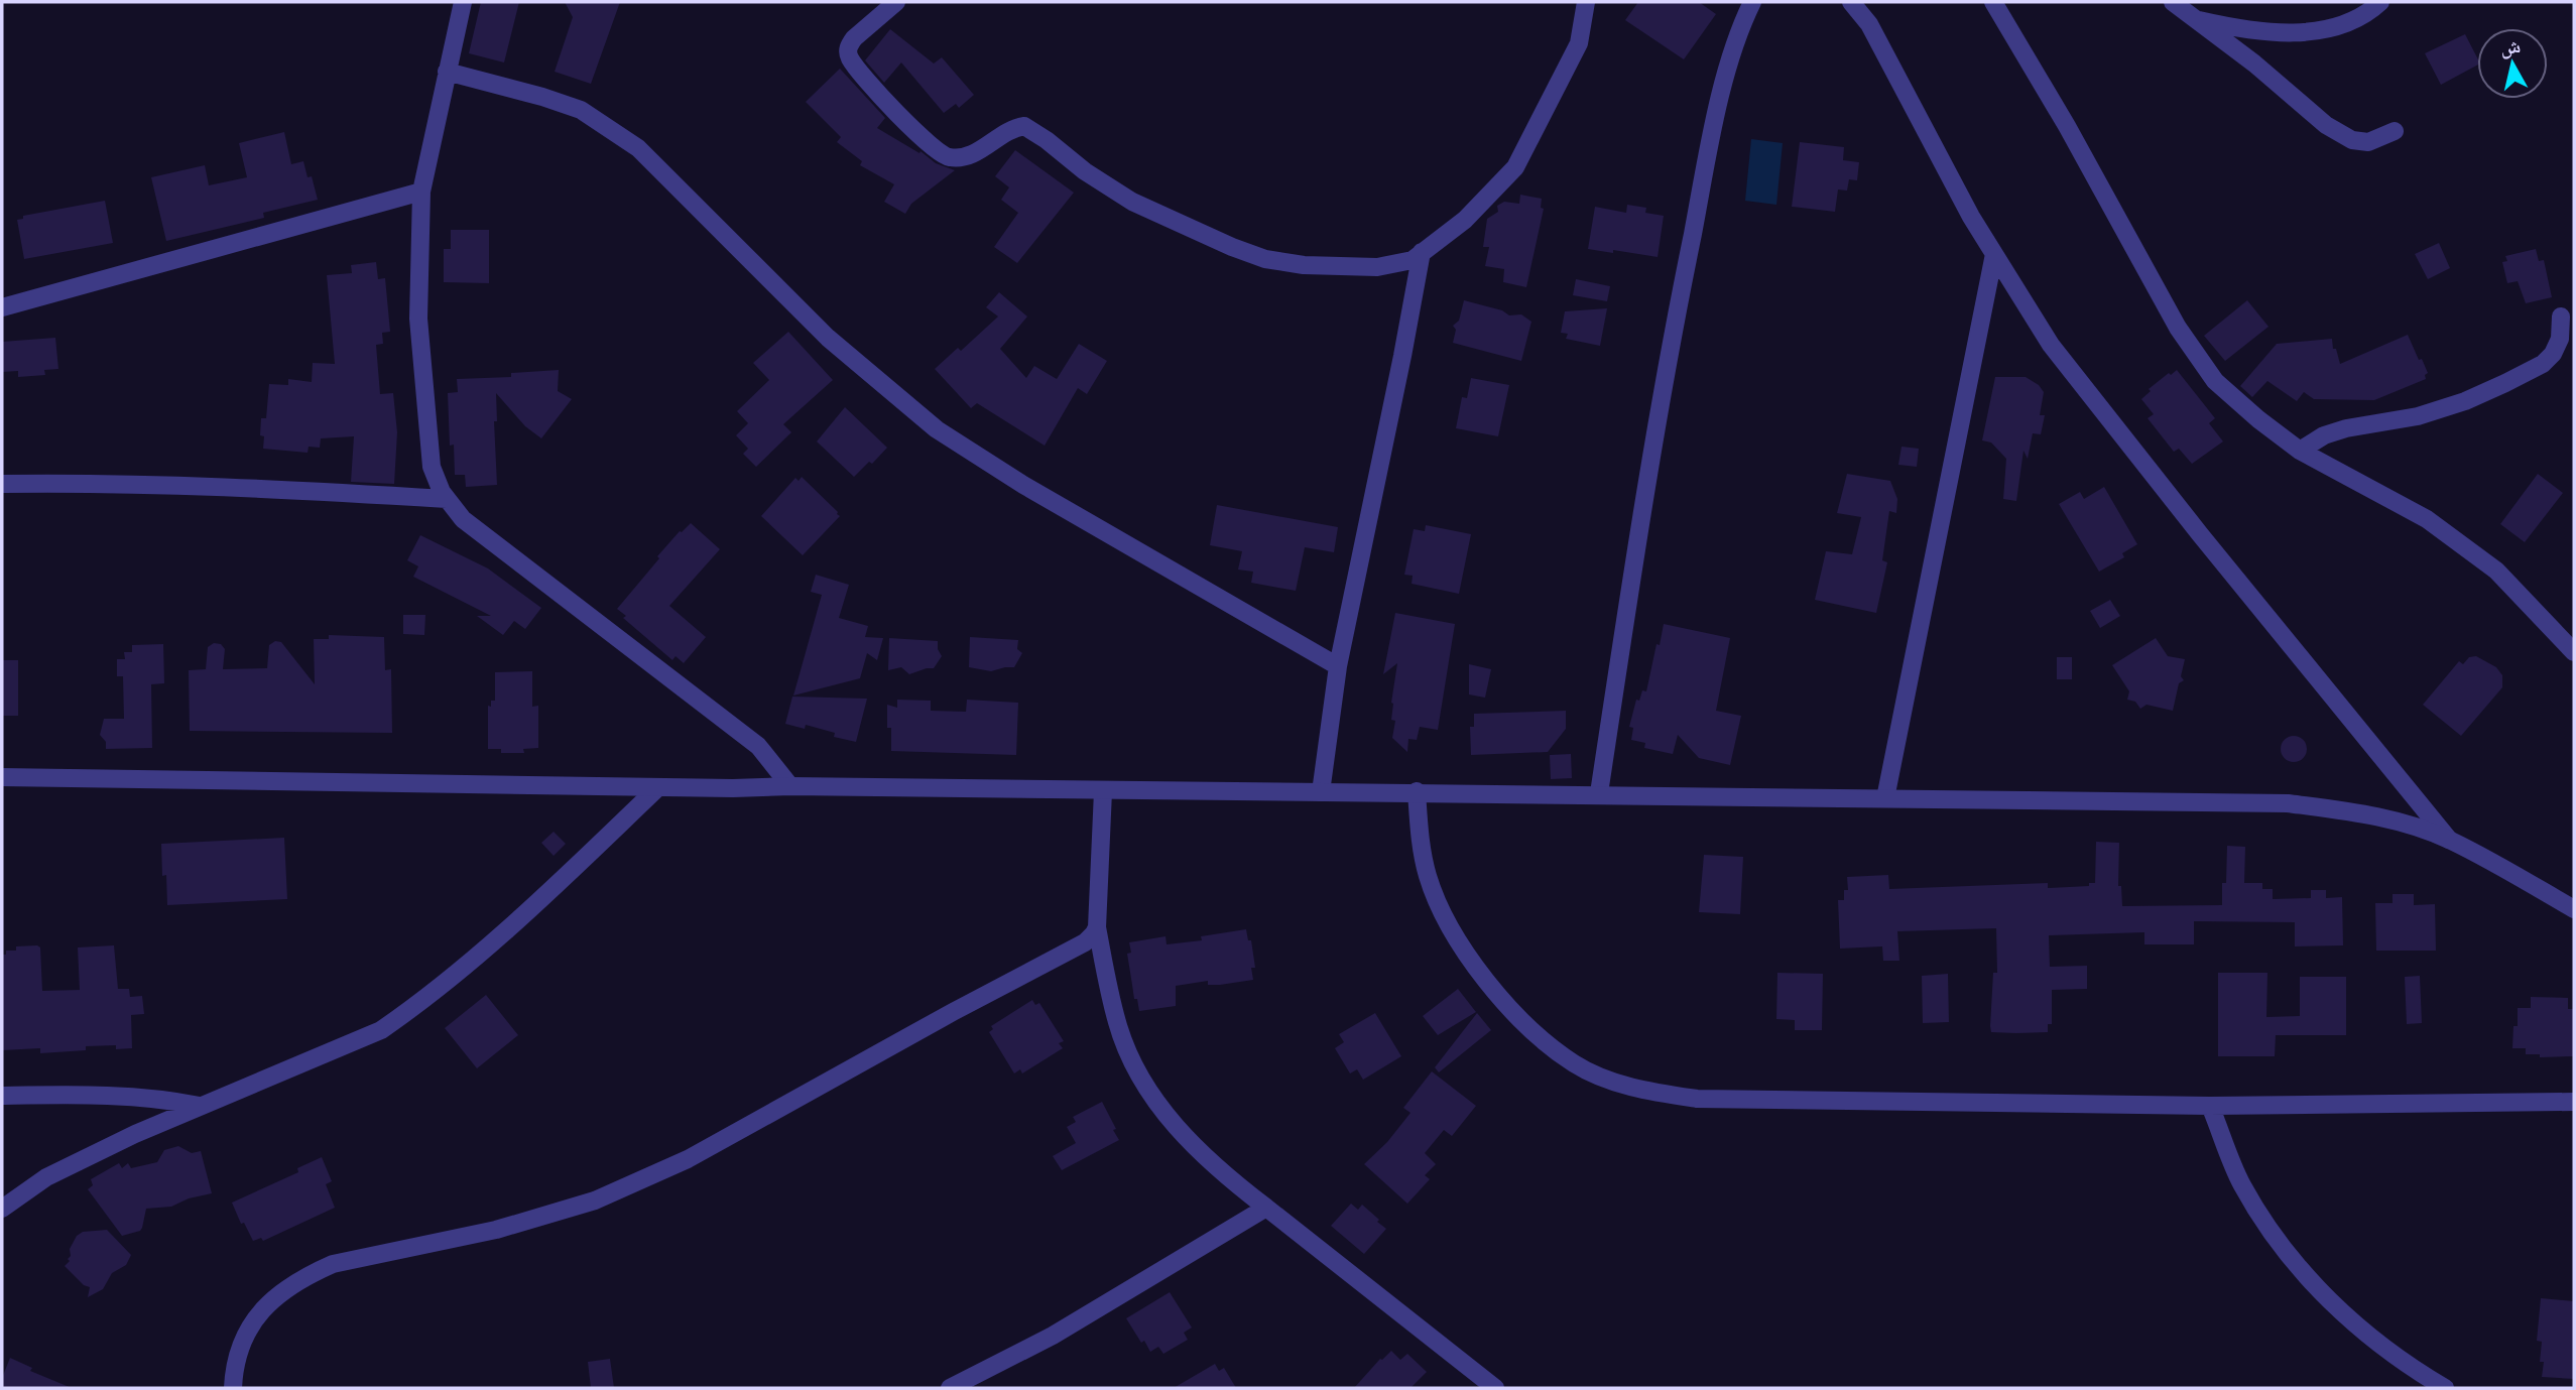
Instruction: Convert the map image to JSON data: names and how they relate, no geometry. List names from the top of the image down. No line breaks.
{"north":"top"}
